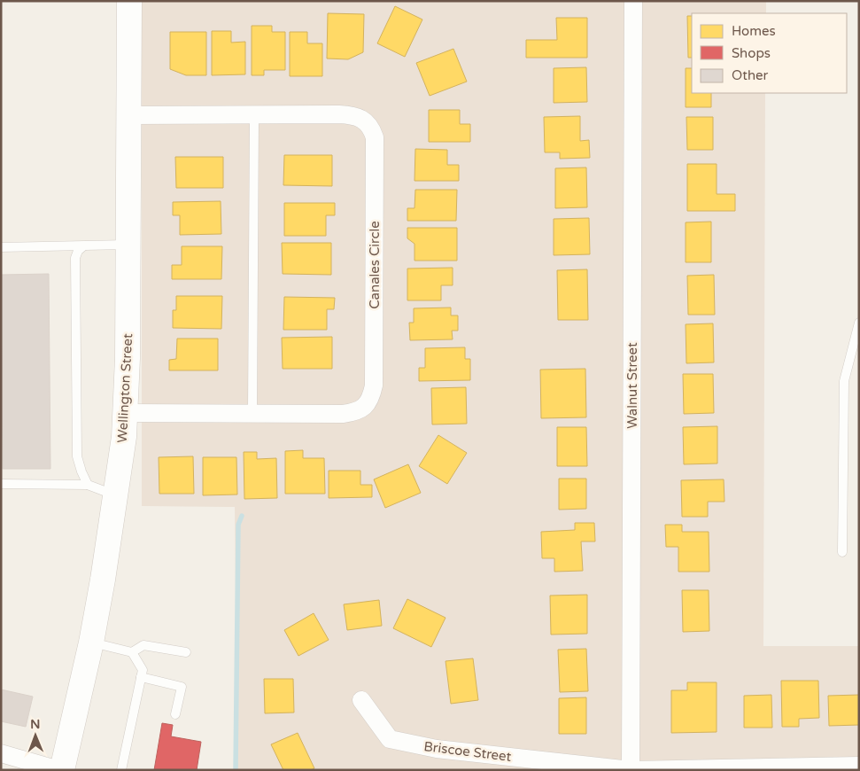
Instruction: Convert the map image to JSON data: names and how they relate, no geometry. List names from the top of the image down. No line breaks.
{"streets":{"street":["Canales Circle","Walnut Street","Wellington Street","Briscoe Street"]},"crossings":[["Canales Circle","Wellington Street"],["Walnut Street","Briscoe Street"]],"legend":["Homes","Shops","Other"],"north":"top"}
